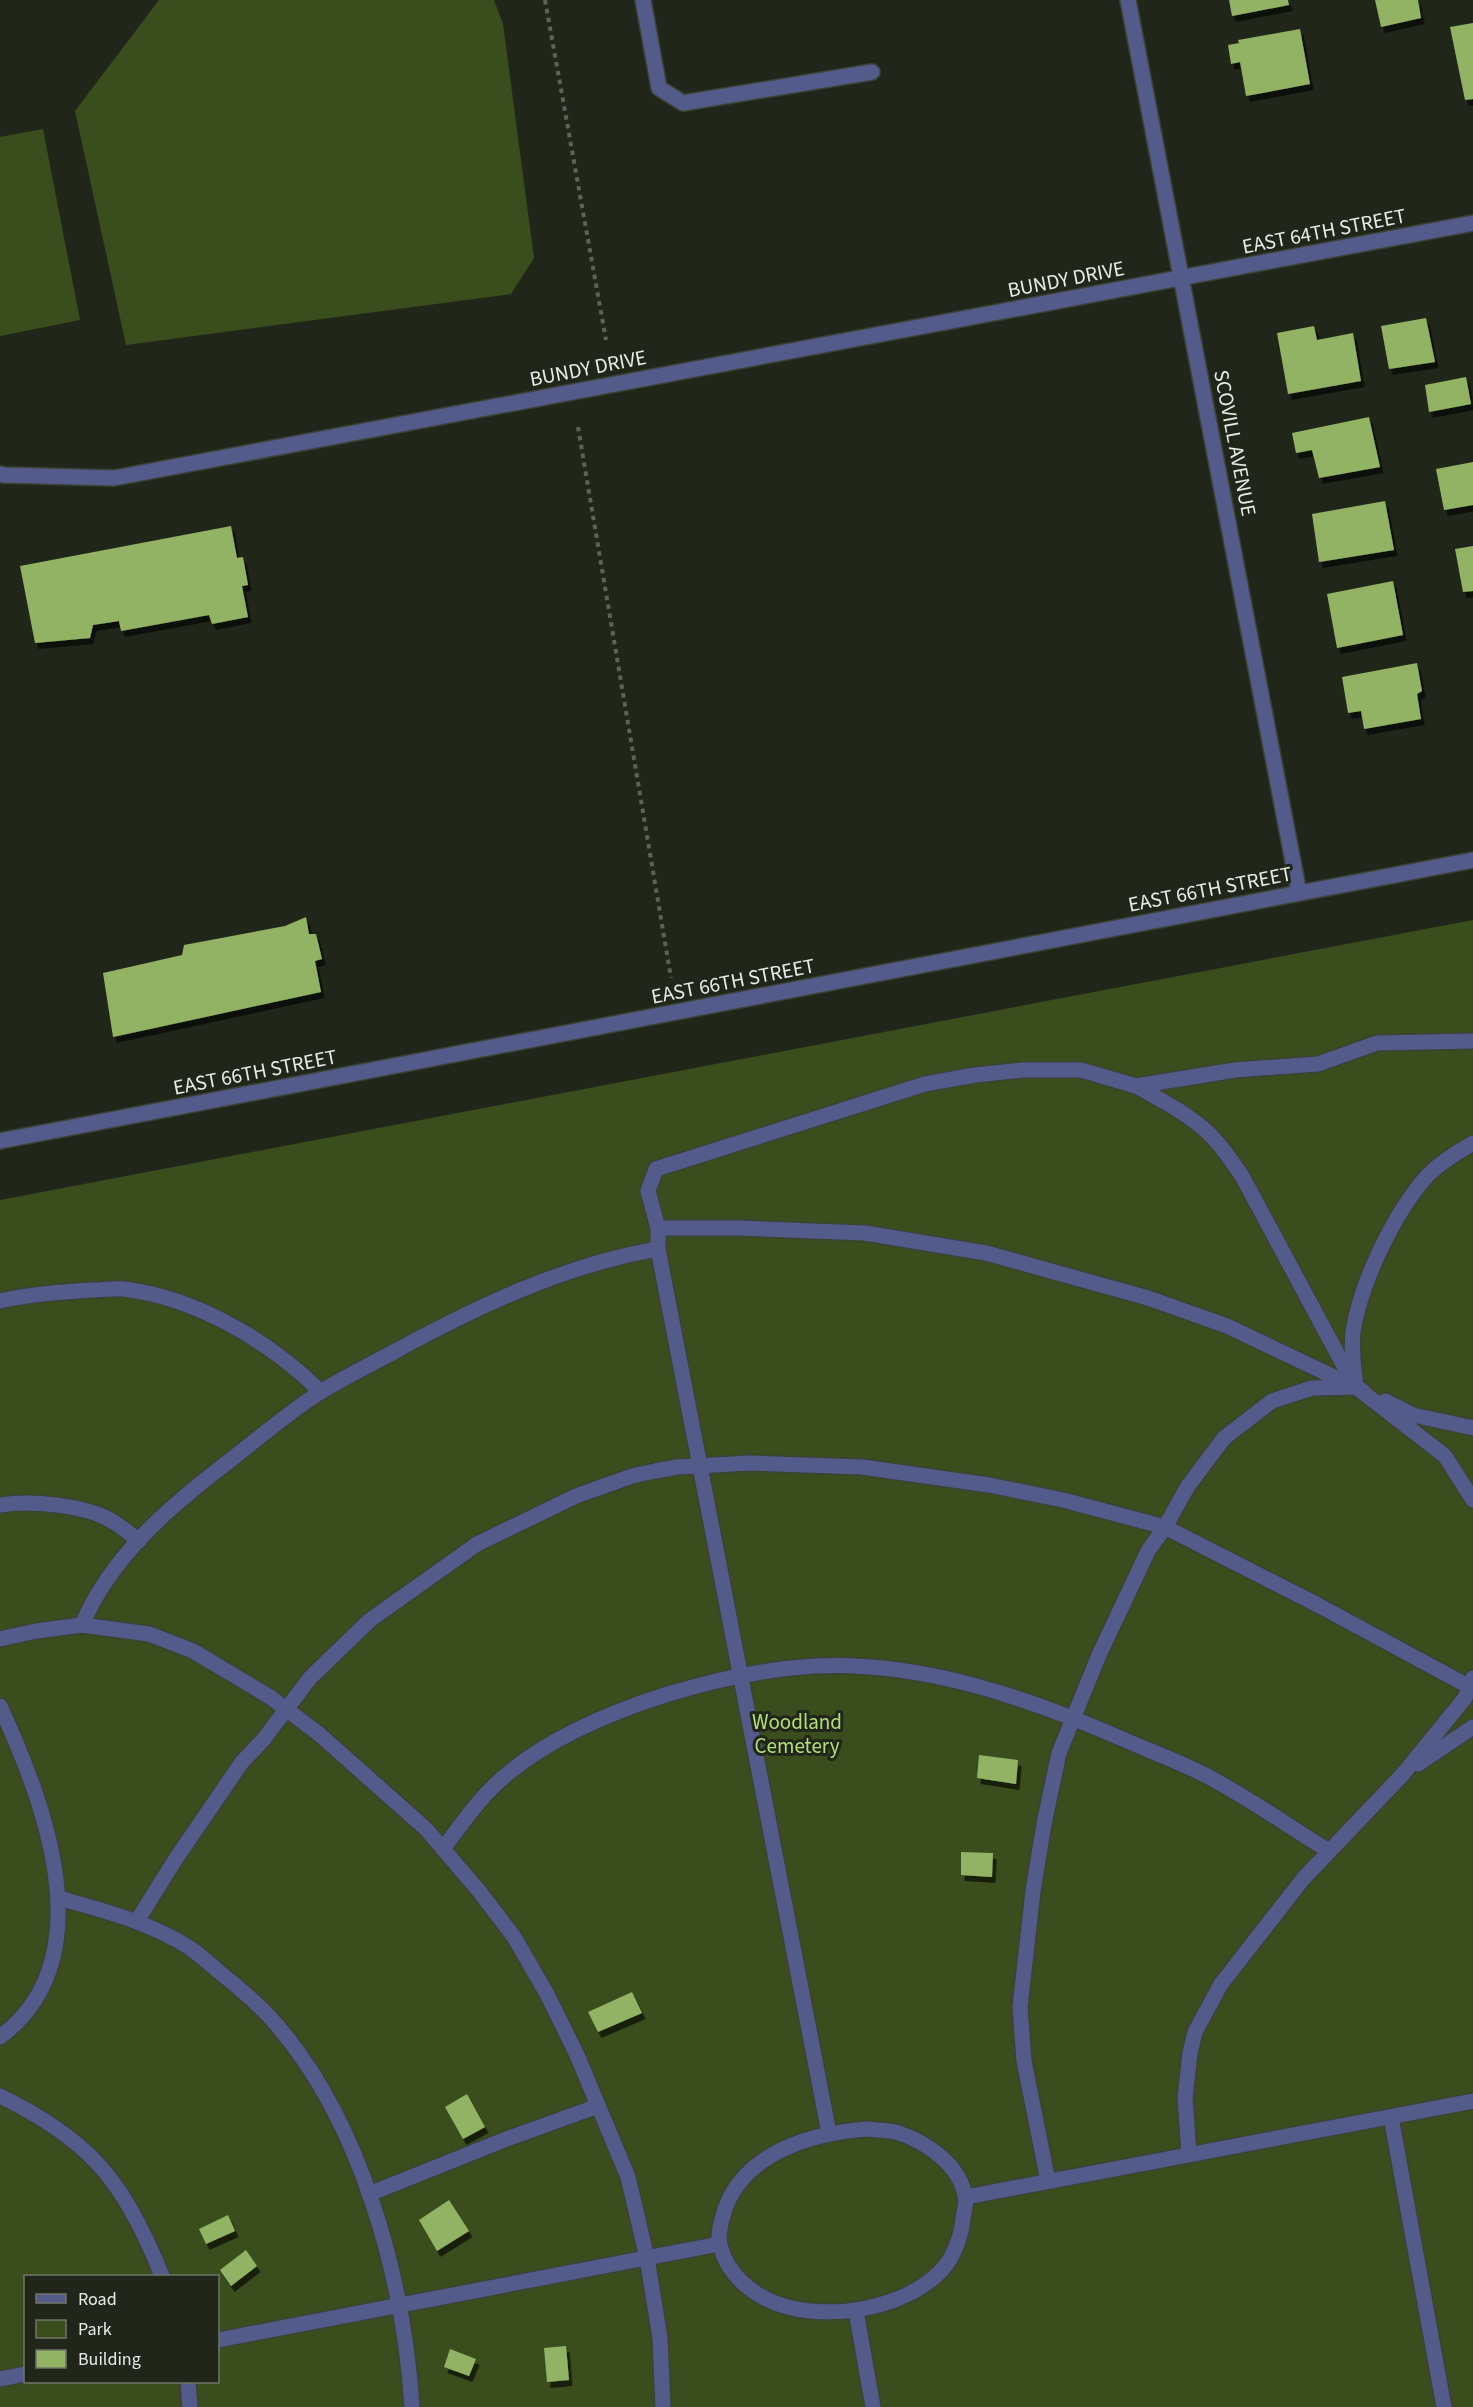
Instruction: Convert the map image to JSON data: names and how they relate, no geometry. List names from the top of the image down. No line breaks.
{"streets":{"street":["EAST 64TH STREET","BUNDY DRIVE","SCOVILL AVENUE","EAST 66TH STREET"]},"crossings":[["EAST 64TH STREET","BUNDY DRIVE"],["EAST 64TH STREET","SCOVILL AVENUE"],["BUNDY DRIVE","SCOVILL AVENUE"],["SCOVILL AVENUE","EAST 66TH STREET"]],"parks":["Woodland Cemetery"],"legend":["Road","Park","Building"]}
